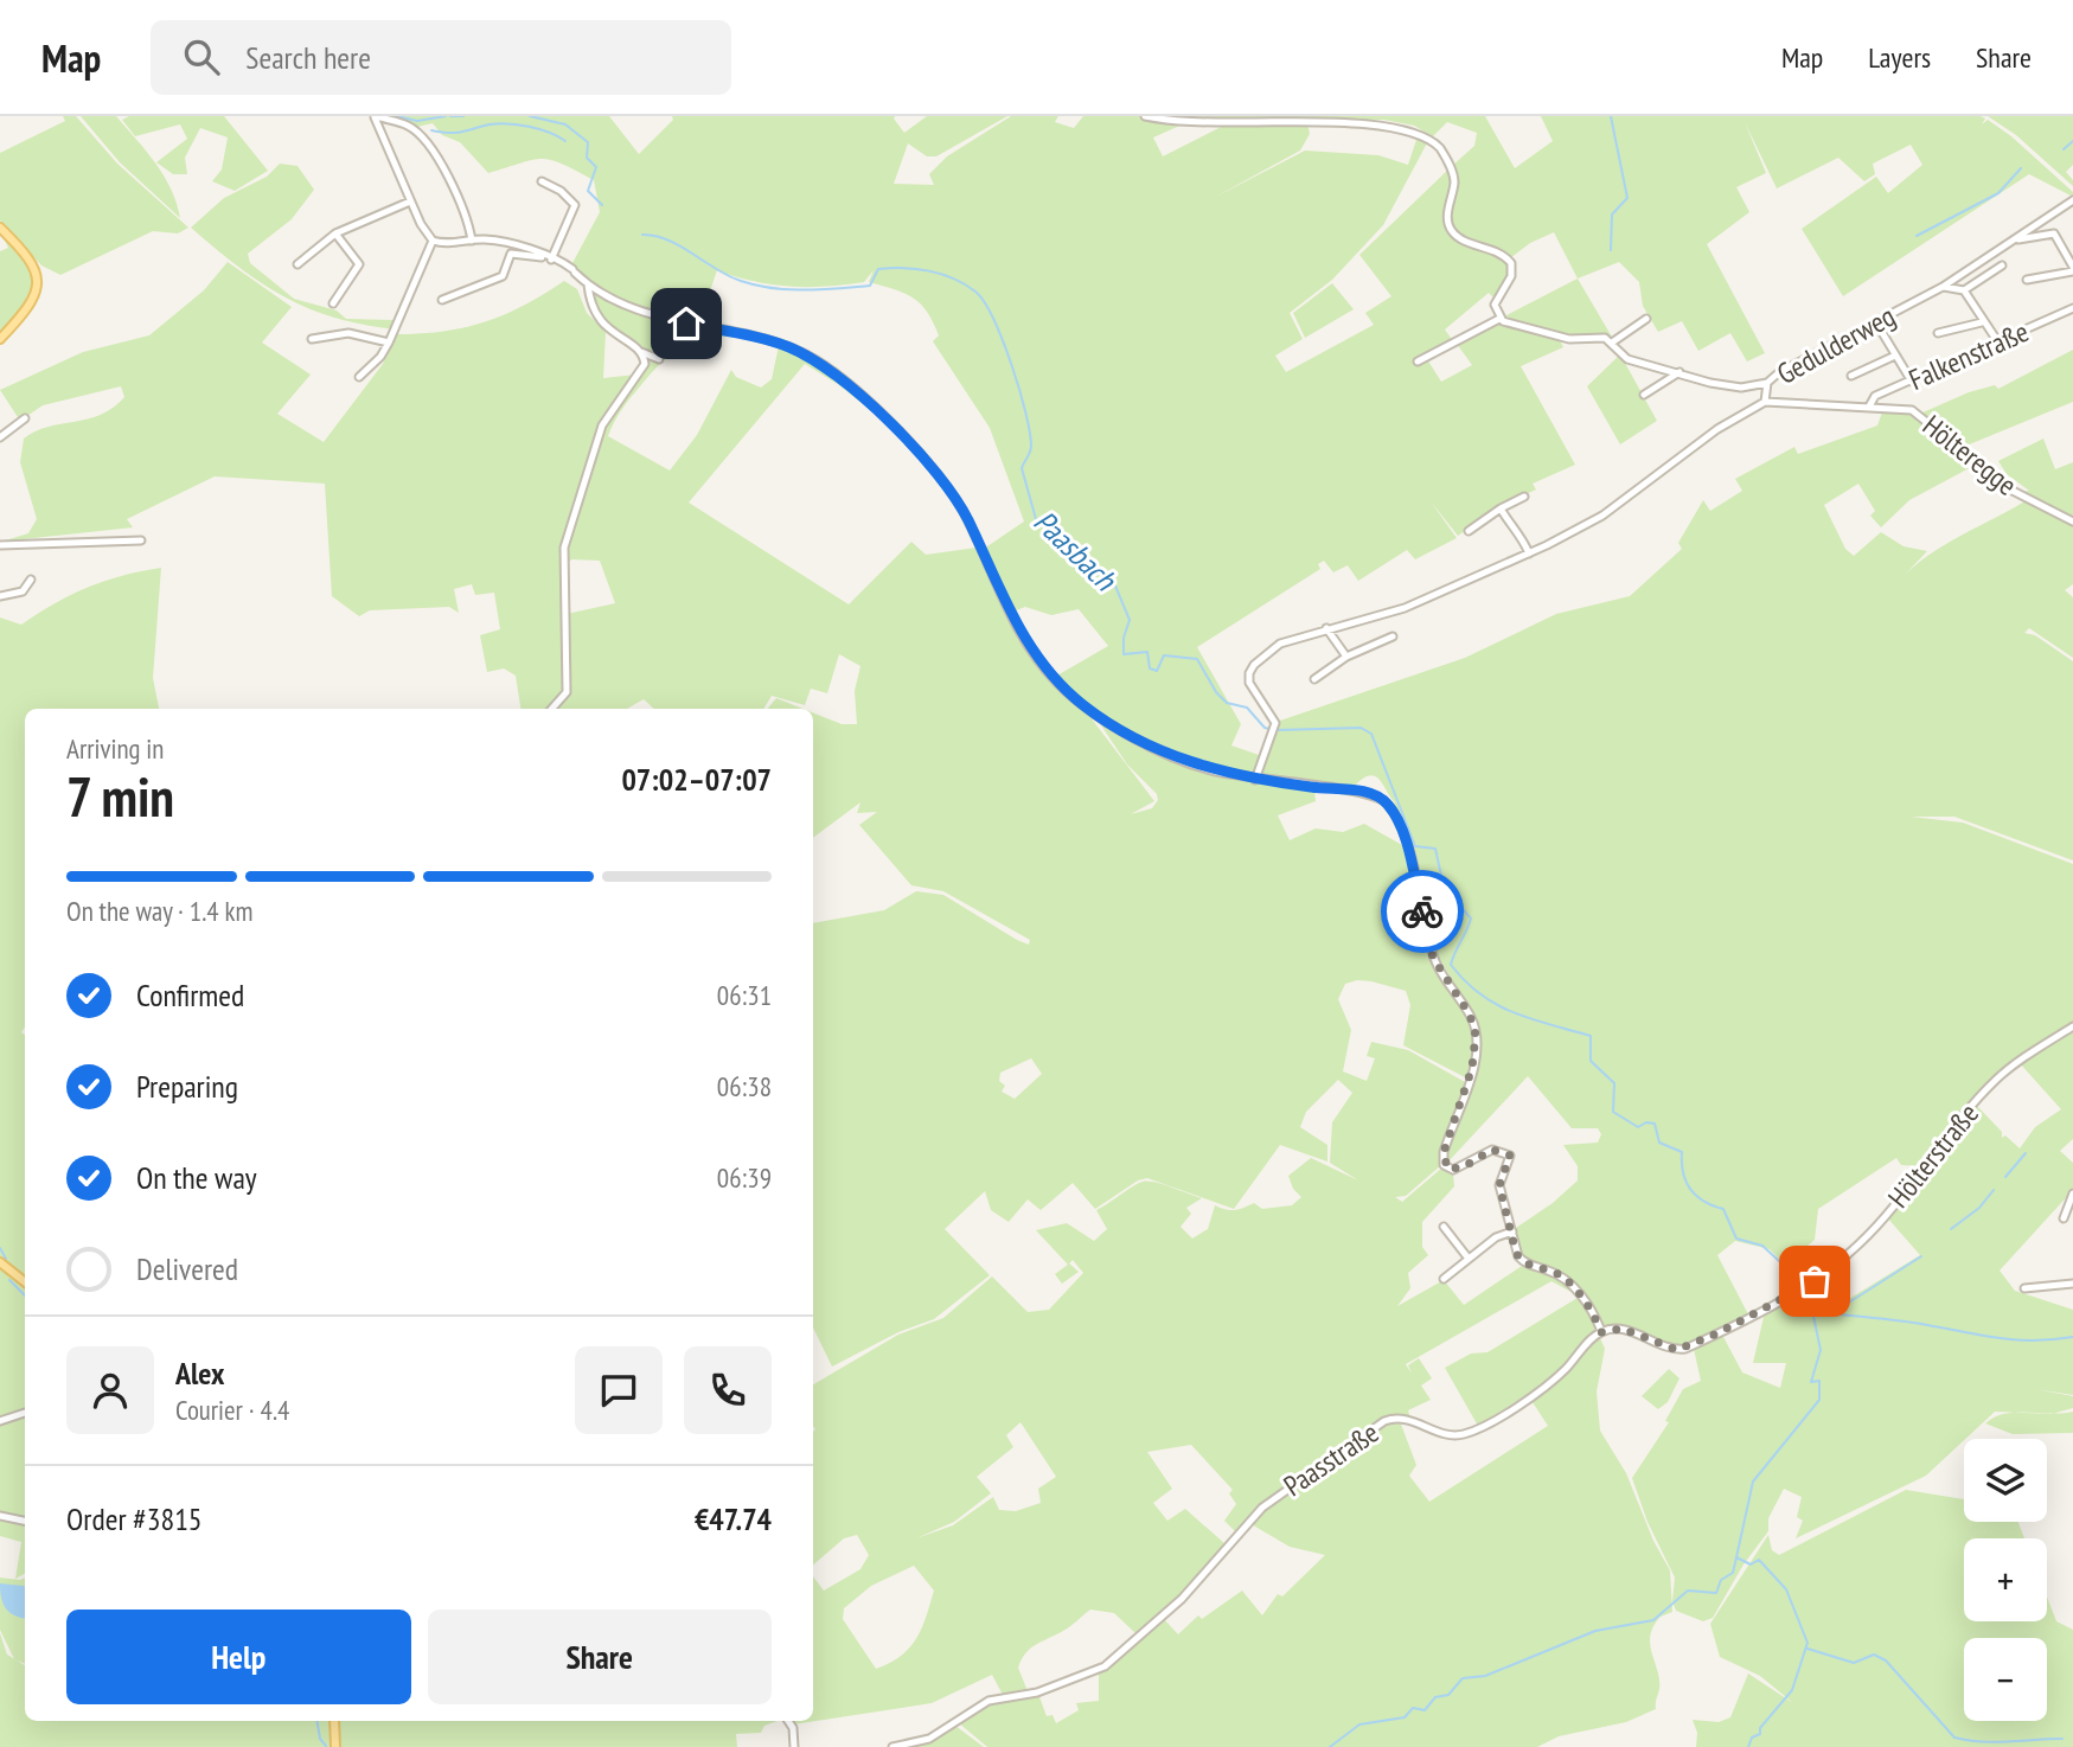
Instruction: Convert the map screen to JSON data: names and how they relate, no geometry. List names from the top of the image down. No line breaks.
{"streets":{"street":["Gedulderweg","Falkenstraße","Hölteregge","Hölterstraße","Paasstraße"]},"crossings":[["Gedulderweg","Hölteregge"],["Falkenstraße","Hölteregge"],["Hölterstraße","Paasstraße"]],"water":["Paasbach"],"page":{"header":"Map","search":"Search here","nav":["Map","Layers","Share"],"heading":["7 min","Arriving in","07:02–07:07"],"panel":["Alex","Courier · 4.4","Order #3815","€47.74"],"bar":"On the way · 1.4 km","list":[["Confirmed","06:31"],["Preparing","06:38"],["On the way","06:39"],"Delivered"],"map_buttons":["+","−"],"buttons":["Help","Share"]}}
